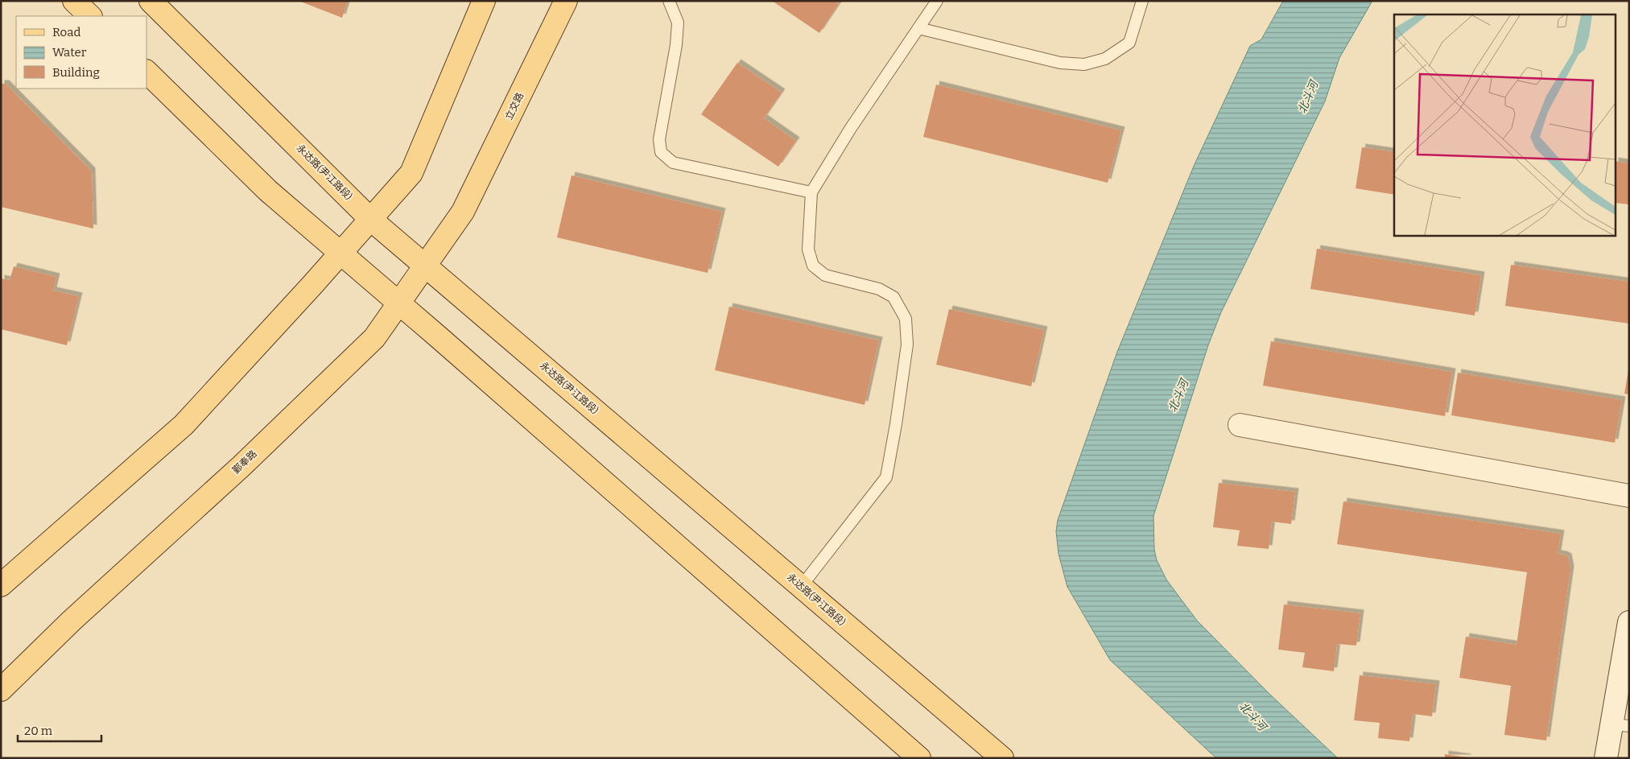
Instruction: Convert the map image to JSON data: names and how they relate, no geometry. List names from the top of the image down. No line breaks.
{"streets":{"main road":["立交路","永达路(尹江路段)","鄞奉路"]},"crossings":[["立交路","鄞奉路"],["永达路(尹江路段)","鄞奉路"]],"water":["北斗河"],"legend":["Road","Water","Building"],"scale_bar":"20 m"}
